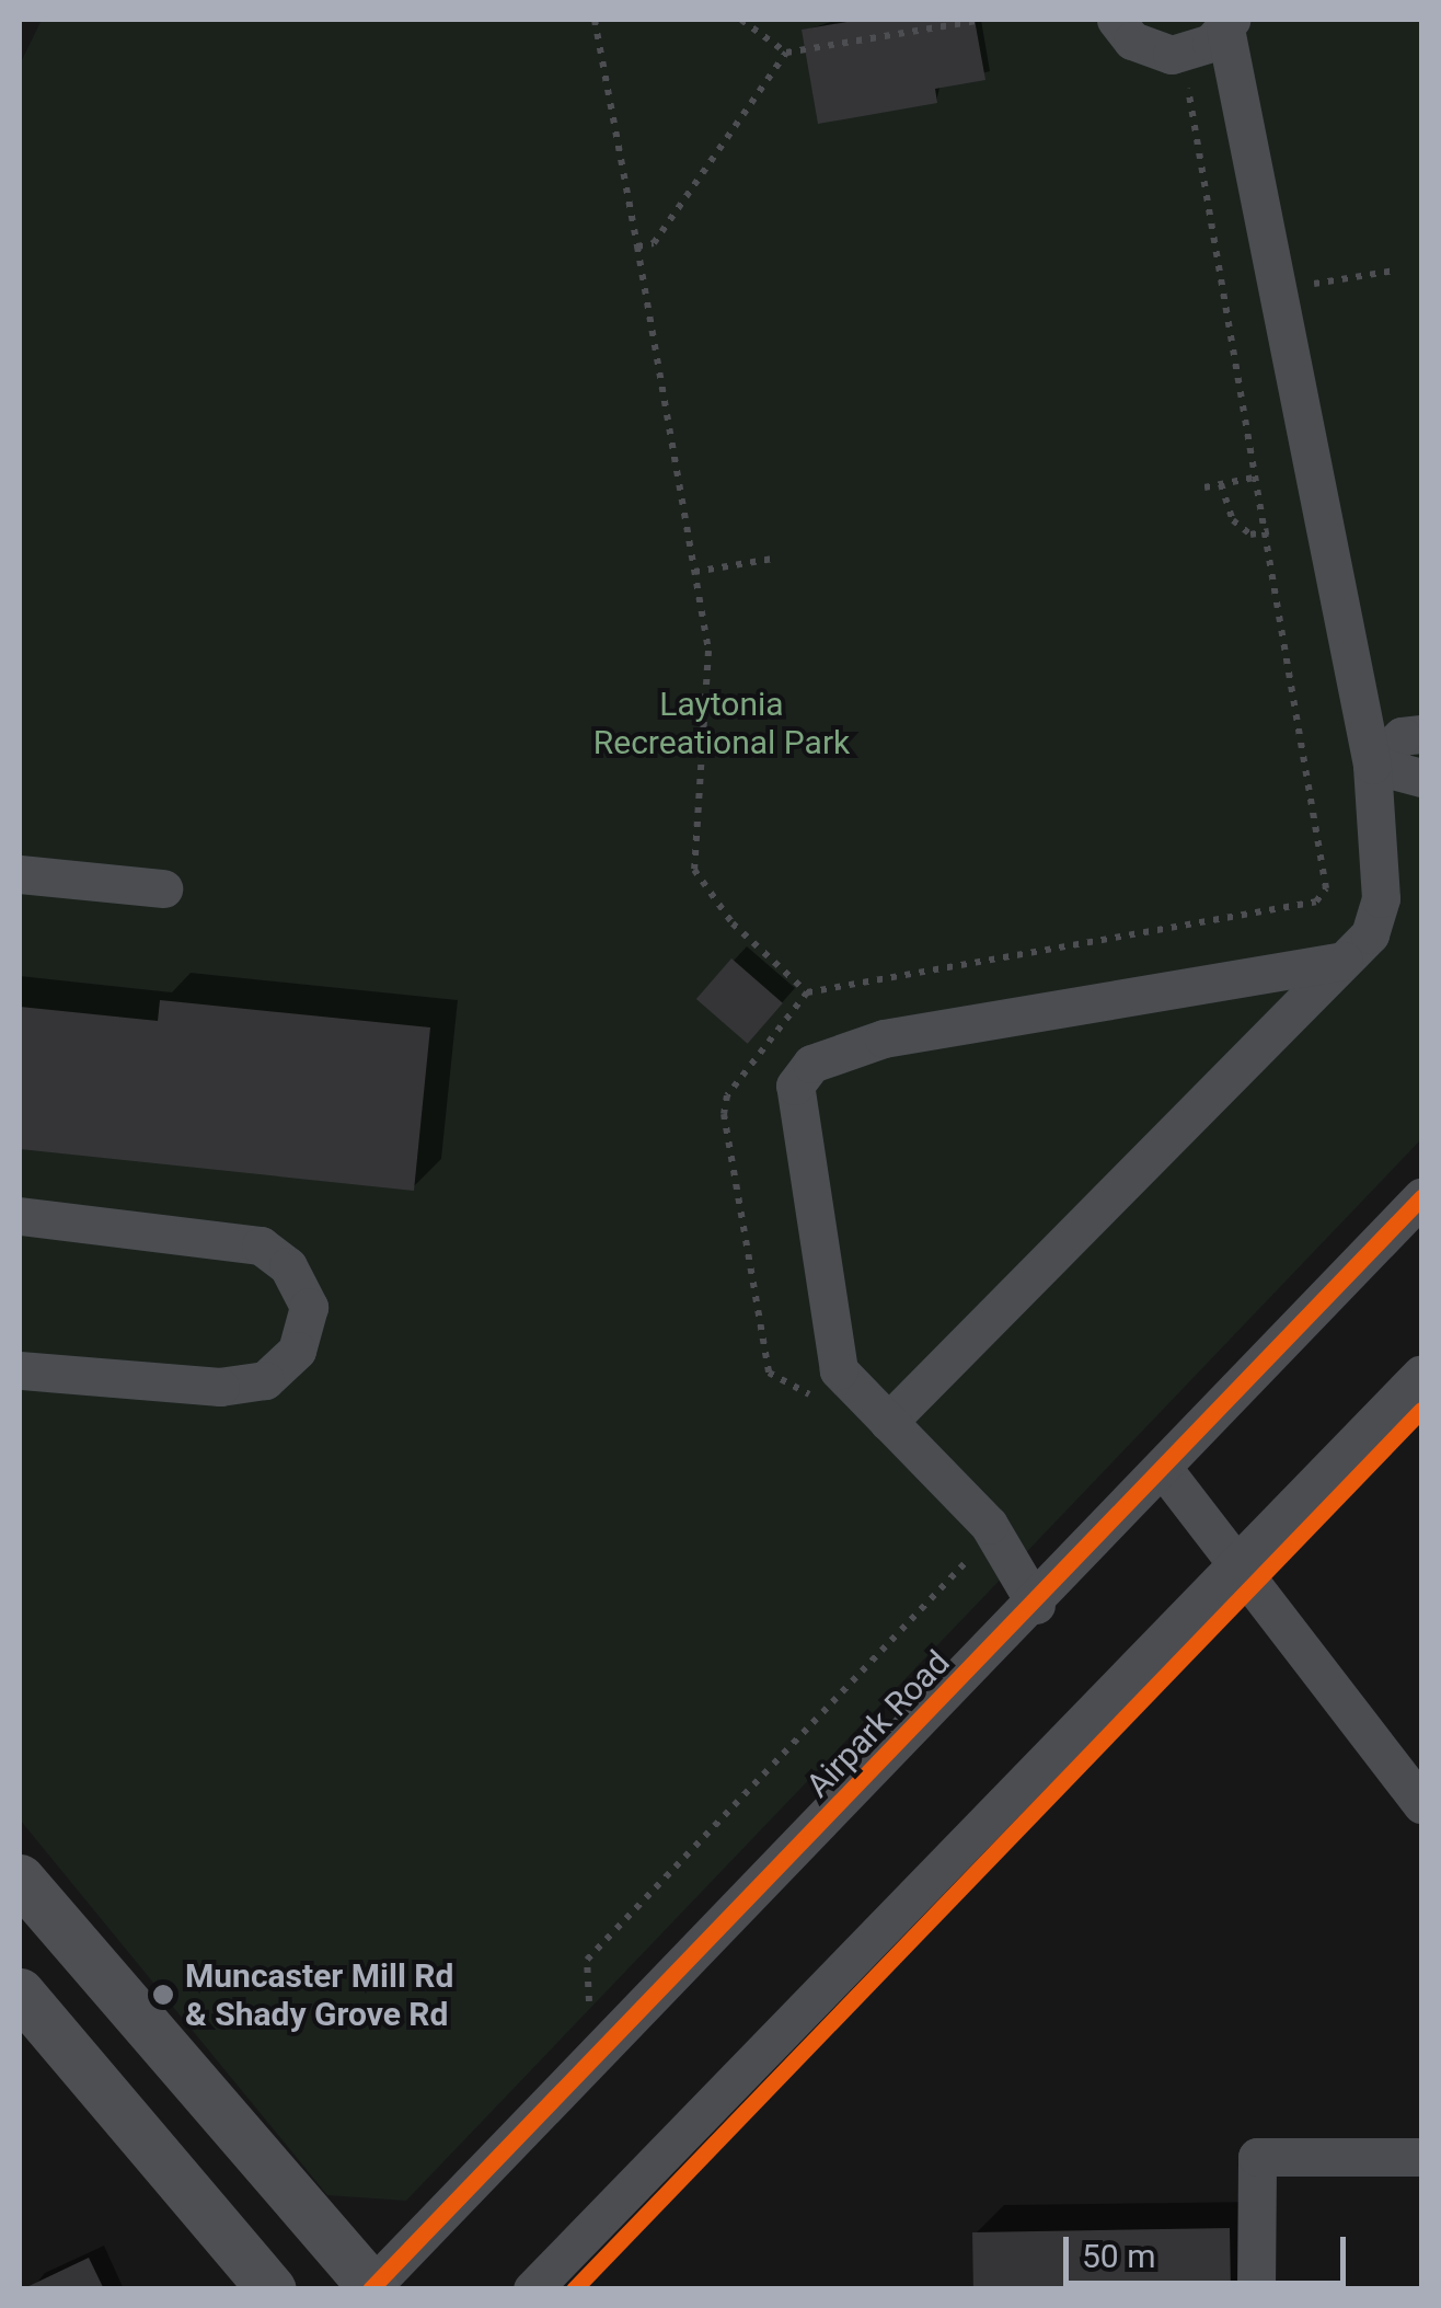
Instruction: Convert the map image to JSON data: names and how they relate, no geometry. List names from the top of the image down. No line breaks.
{"streets":{"street":["Airpark Road"]},"parks":["Laytonia Recreational Park"],"places":["Muncaster Mill Rd & Shady Grove Rd"],"scale_bar":"50 m"}
